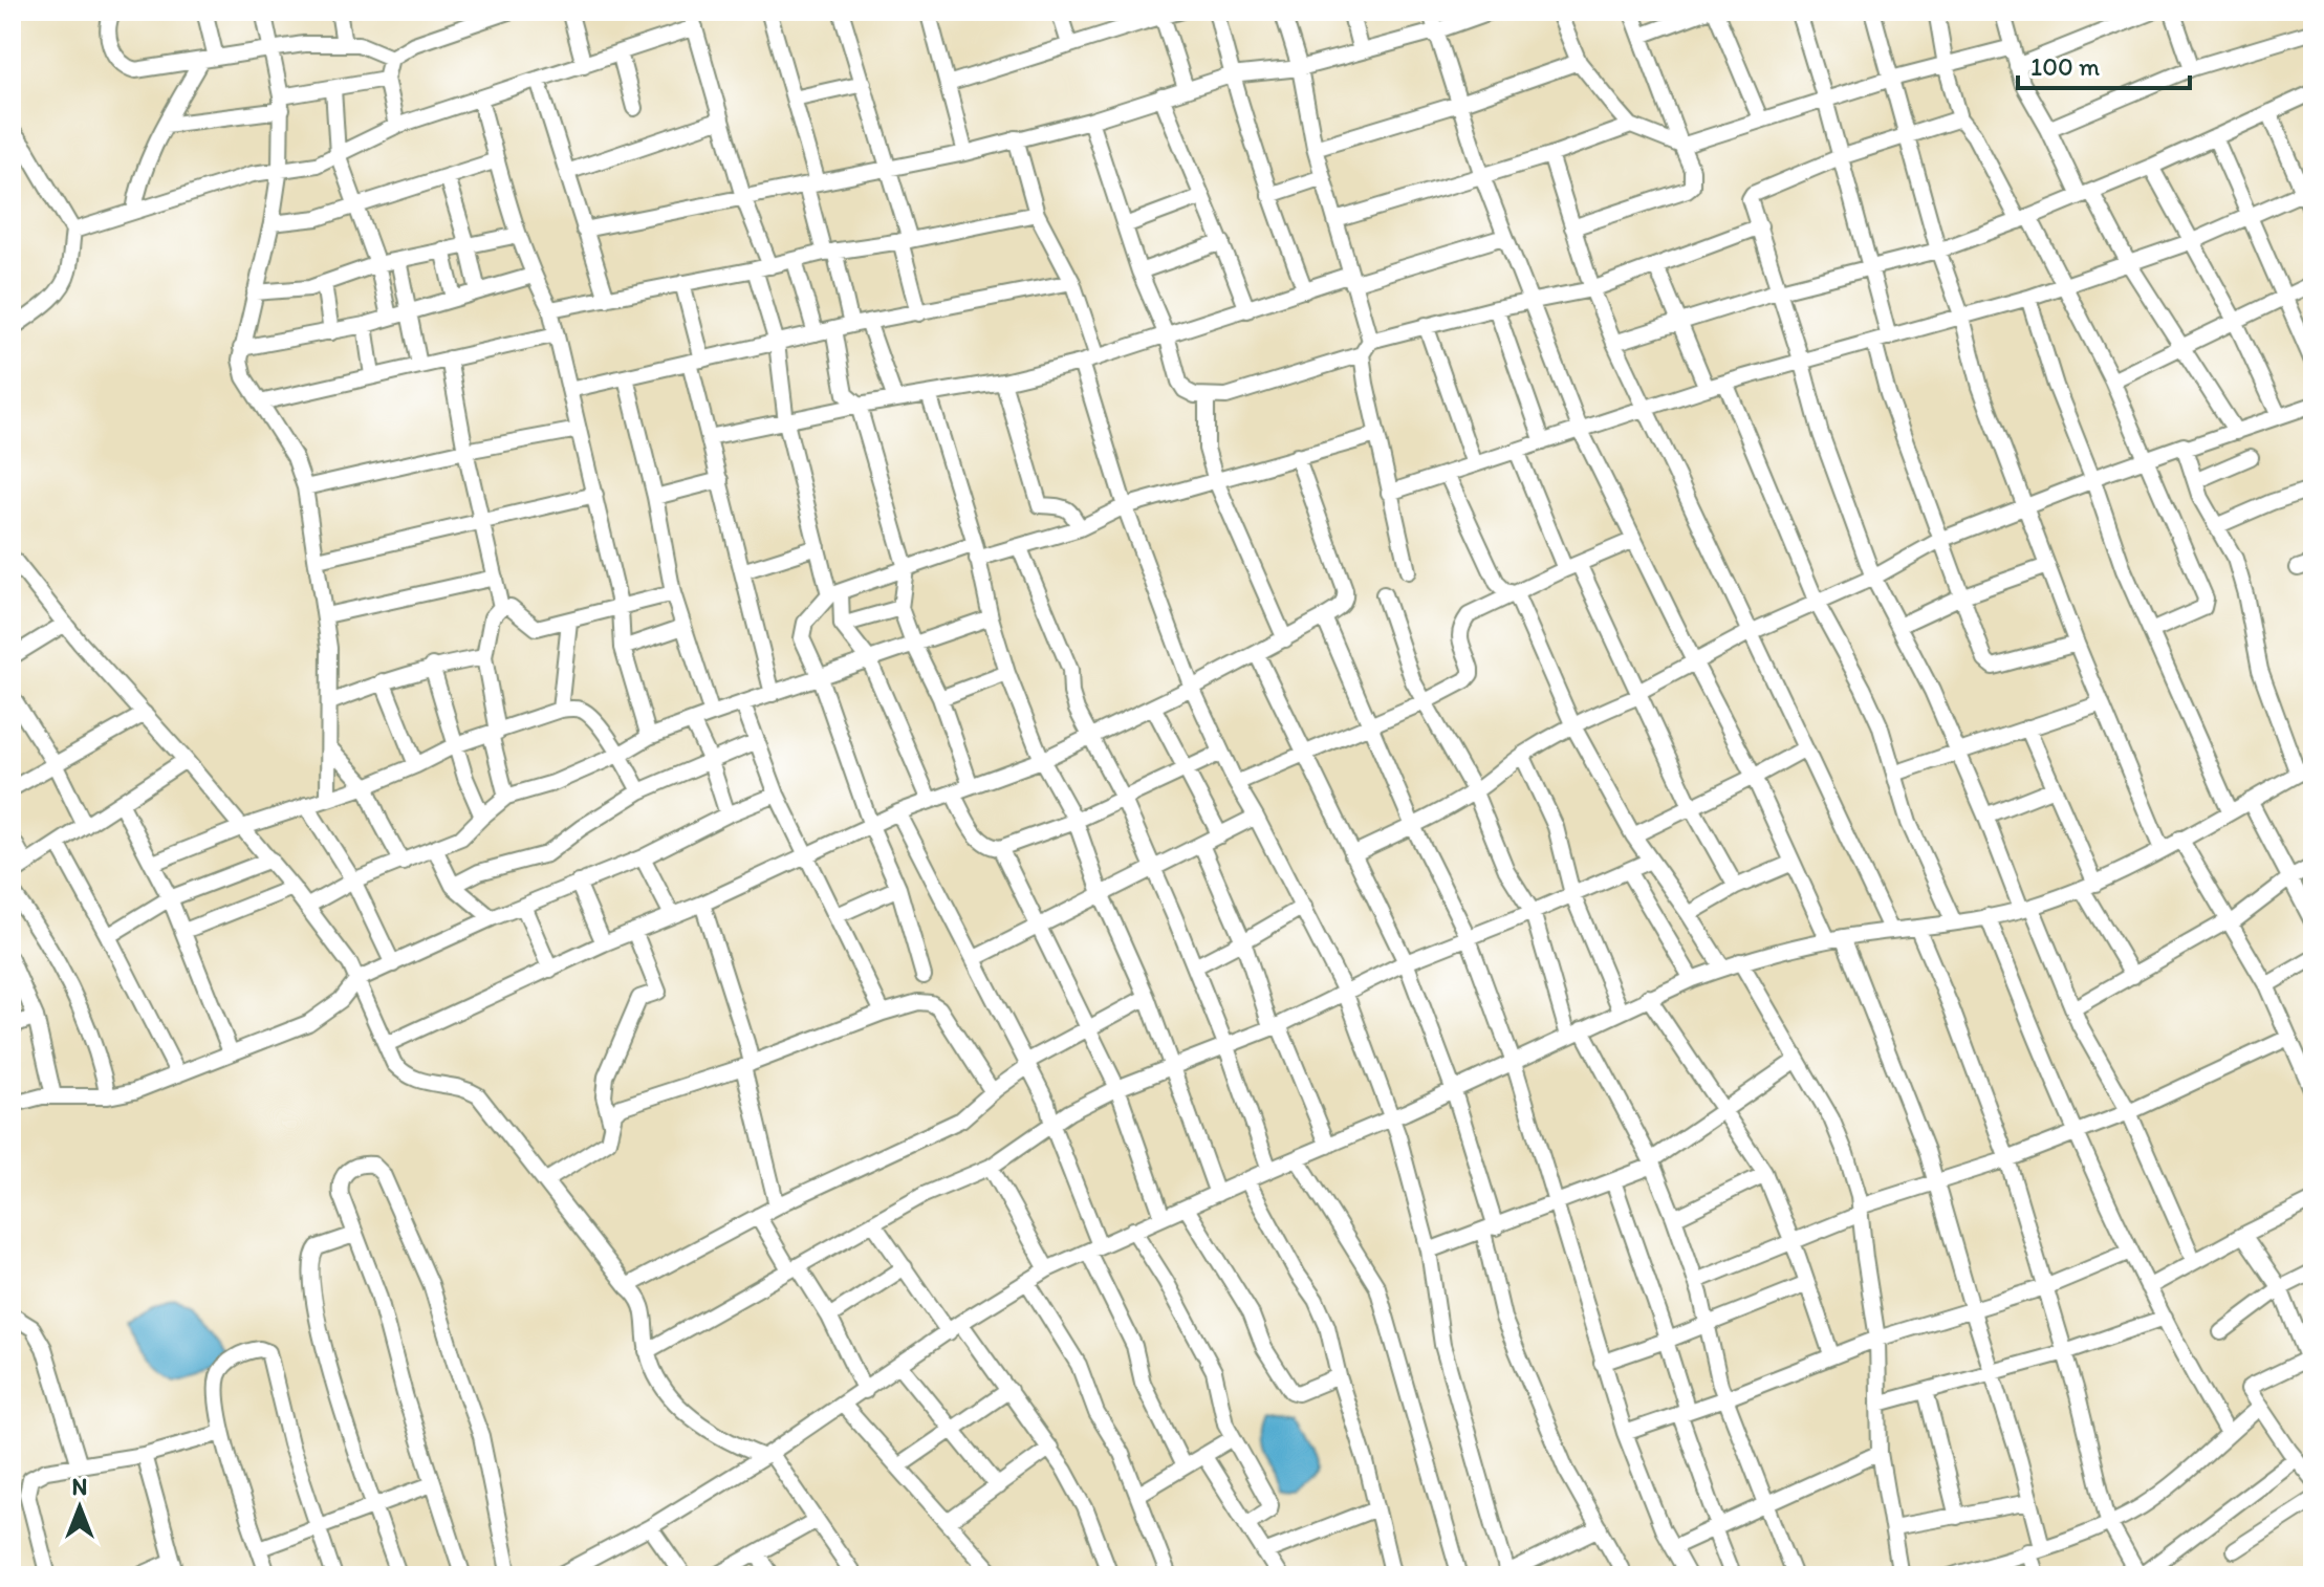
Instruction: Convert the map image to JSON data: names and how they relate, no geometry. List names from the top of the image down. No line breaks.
{"scale_bar":"100 m","north":"top"}
